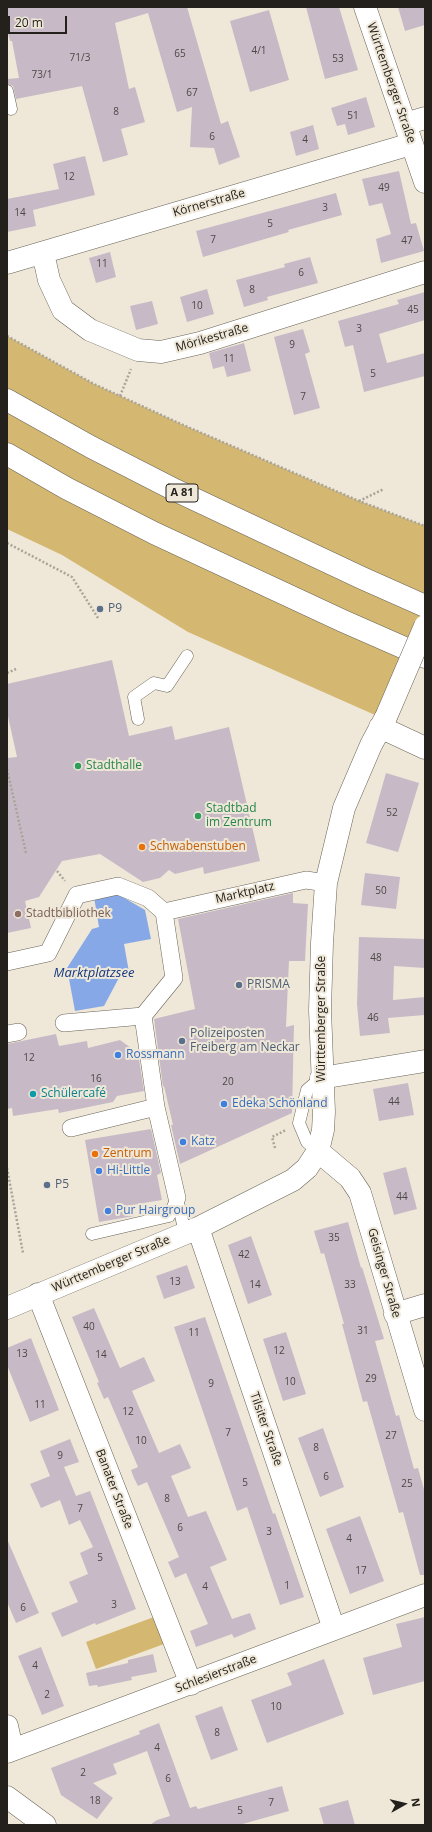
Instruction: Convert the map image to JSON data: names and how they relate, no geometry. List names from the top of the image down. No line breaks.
{"streets":{"main road":["Württemberger Straße","Körnerstraße","Mörikestraße","A 81","Geisinger Straße","Tilsiter Straße","Banater Straße","Schlesierstraße"],"street":["Marktplatz"]},"crossings":[["Württemberger Straße","Körnerstraße"],["Württemberger Straße","Marktplatz"],["Württemberger Straße","Geisinger Straße"],["Württemberger Straße","Tilsiter Straße"],["Württemberger Straße","Banater Straße"],["Körnerstraße","Mörikestraße"],["Tilsiter Straße","Schlesierstraße"],["Banater Straße","Schlesierstraße"]],"water":["Marktplatzsee"],"places":["P9","Stadthalle","Stadtbad im Zentrum","Schwabenstuben","Stadtbibliothek","PRISMA","Polizeiposten Freiberg am Neckar","Rossmann","Schülercafé","Edeka Schönland","Katz","Zentrum","Hi-Little","P5","Pur Hairgroup"],"house_numbers":["4/1","65","71/3","53","73/1","67","8","51","6","4","12","49","3","14","5","7","47","11","6","8","10","45","3","9","11","5","7","52","50","48","46","12","16","20","44","44","35","42","13","14","33","40","31","11","12","13","14","29","10","9","11","12","7","27","10","8","9","6","5","25","8","7","6","3","4","5","17","1","4","3","6","4","2","10","8","4","2","6","18","7","5"],"scale_bar":"20 m","north":"right"}
